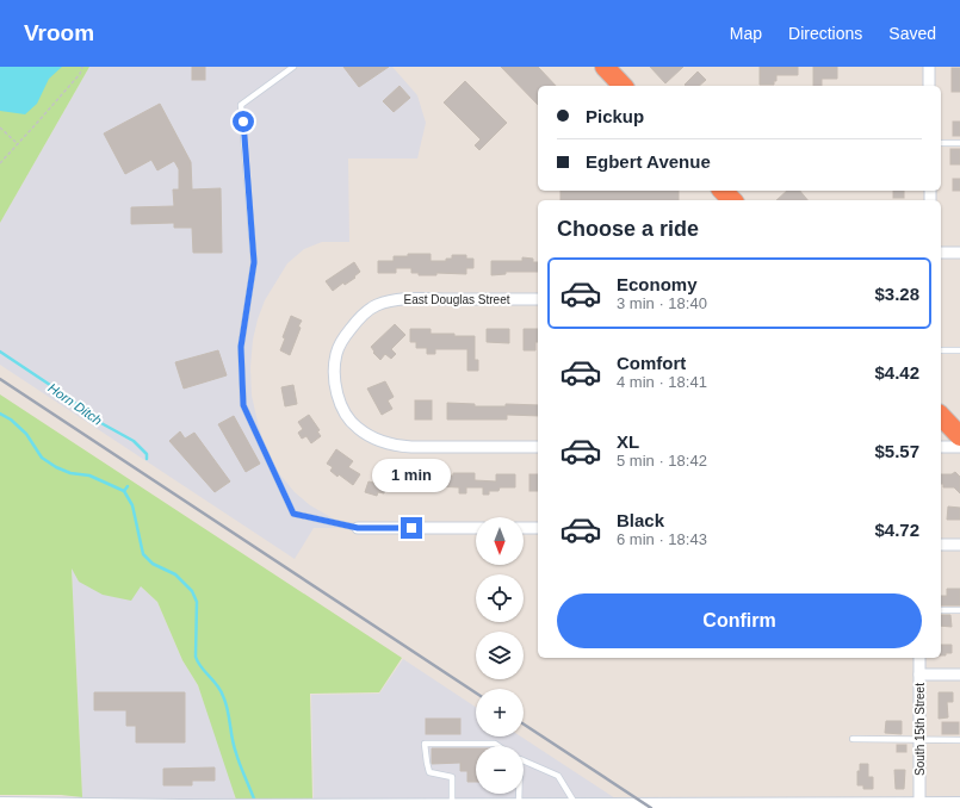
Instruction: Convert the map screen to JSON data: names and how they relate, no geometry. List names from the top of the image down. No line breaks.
{"streets":{"street":["East Douglas Street","South 15th Street"]},"water":["Horn Ditch"],"north":"bottom","page":{"header":"Vroom","nav":["Map","Directions","Saved"],"banner":["Pickup","Egbert Avenue"],"heading":"Choose a ride","list":[{"name":"Economy","note":"3 min · 18:40","value":"$3.28"},{"name":"Comfort","note":"4 min · 18:41","value":"$4.42"},{"name":"XL","note":"5 min · 18:42","value":"$5.57"},{"name":"Black","note":"6 min · 18:43","value":"$4.72"}],"bubble":"1 min","map_buttons":["+","−"],"buttons":"Confirm"}}
